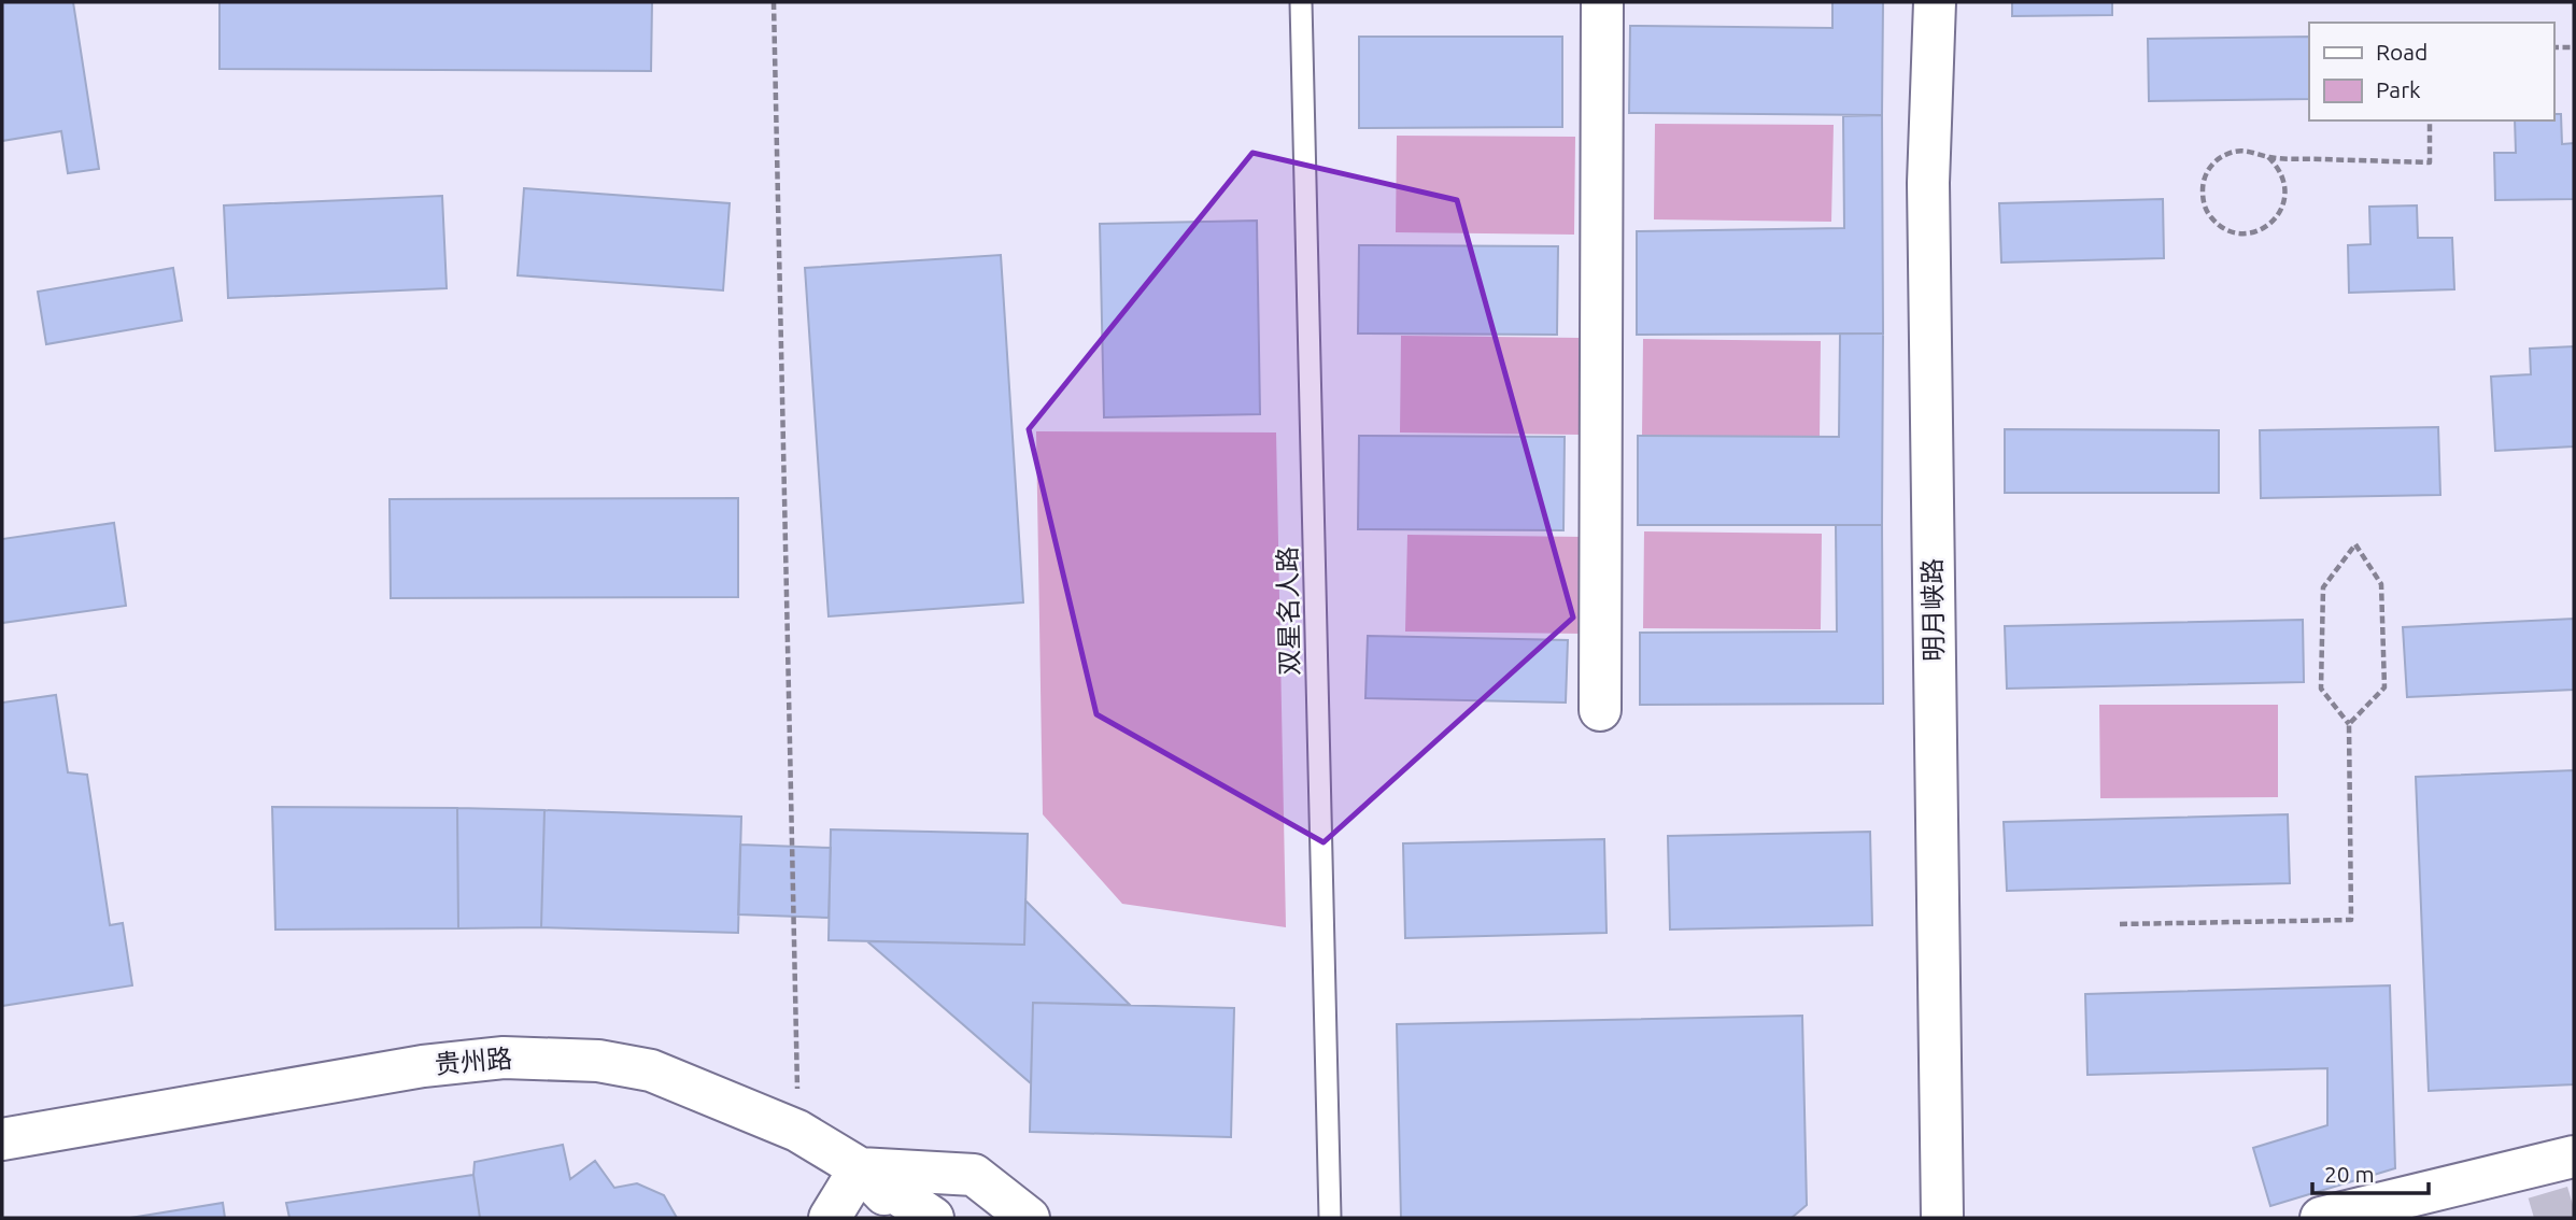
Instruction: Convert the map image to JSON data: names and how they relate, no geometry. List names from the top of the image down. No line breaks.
{"streets":{"main road":["明月峡路","贵州路"],"lane":["双星名人路"]},"legend":["Road","Park"],"scale_bar":"20 m"}
